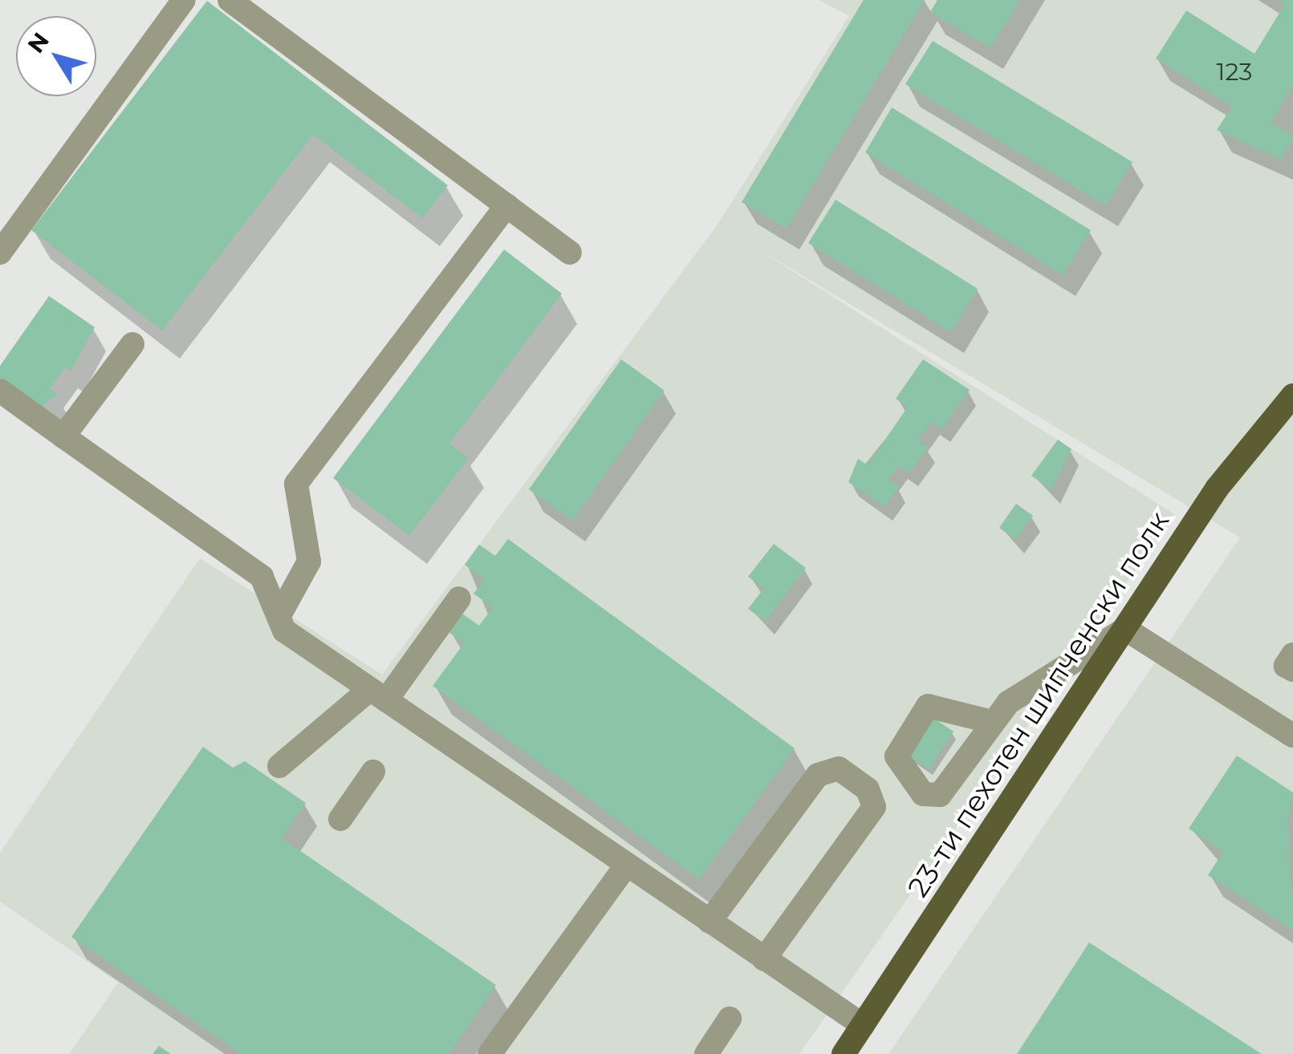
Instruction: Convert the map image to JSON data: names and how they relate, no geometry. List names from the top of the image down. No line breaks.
{"streets":{"main road":["23-ти пехотен шипченски полк"]},"house_numbers":["123"],"north":"top left"}
